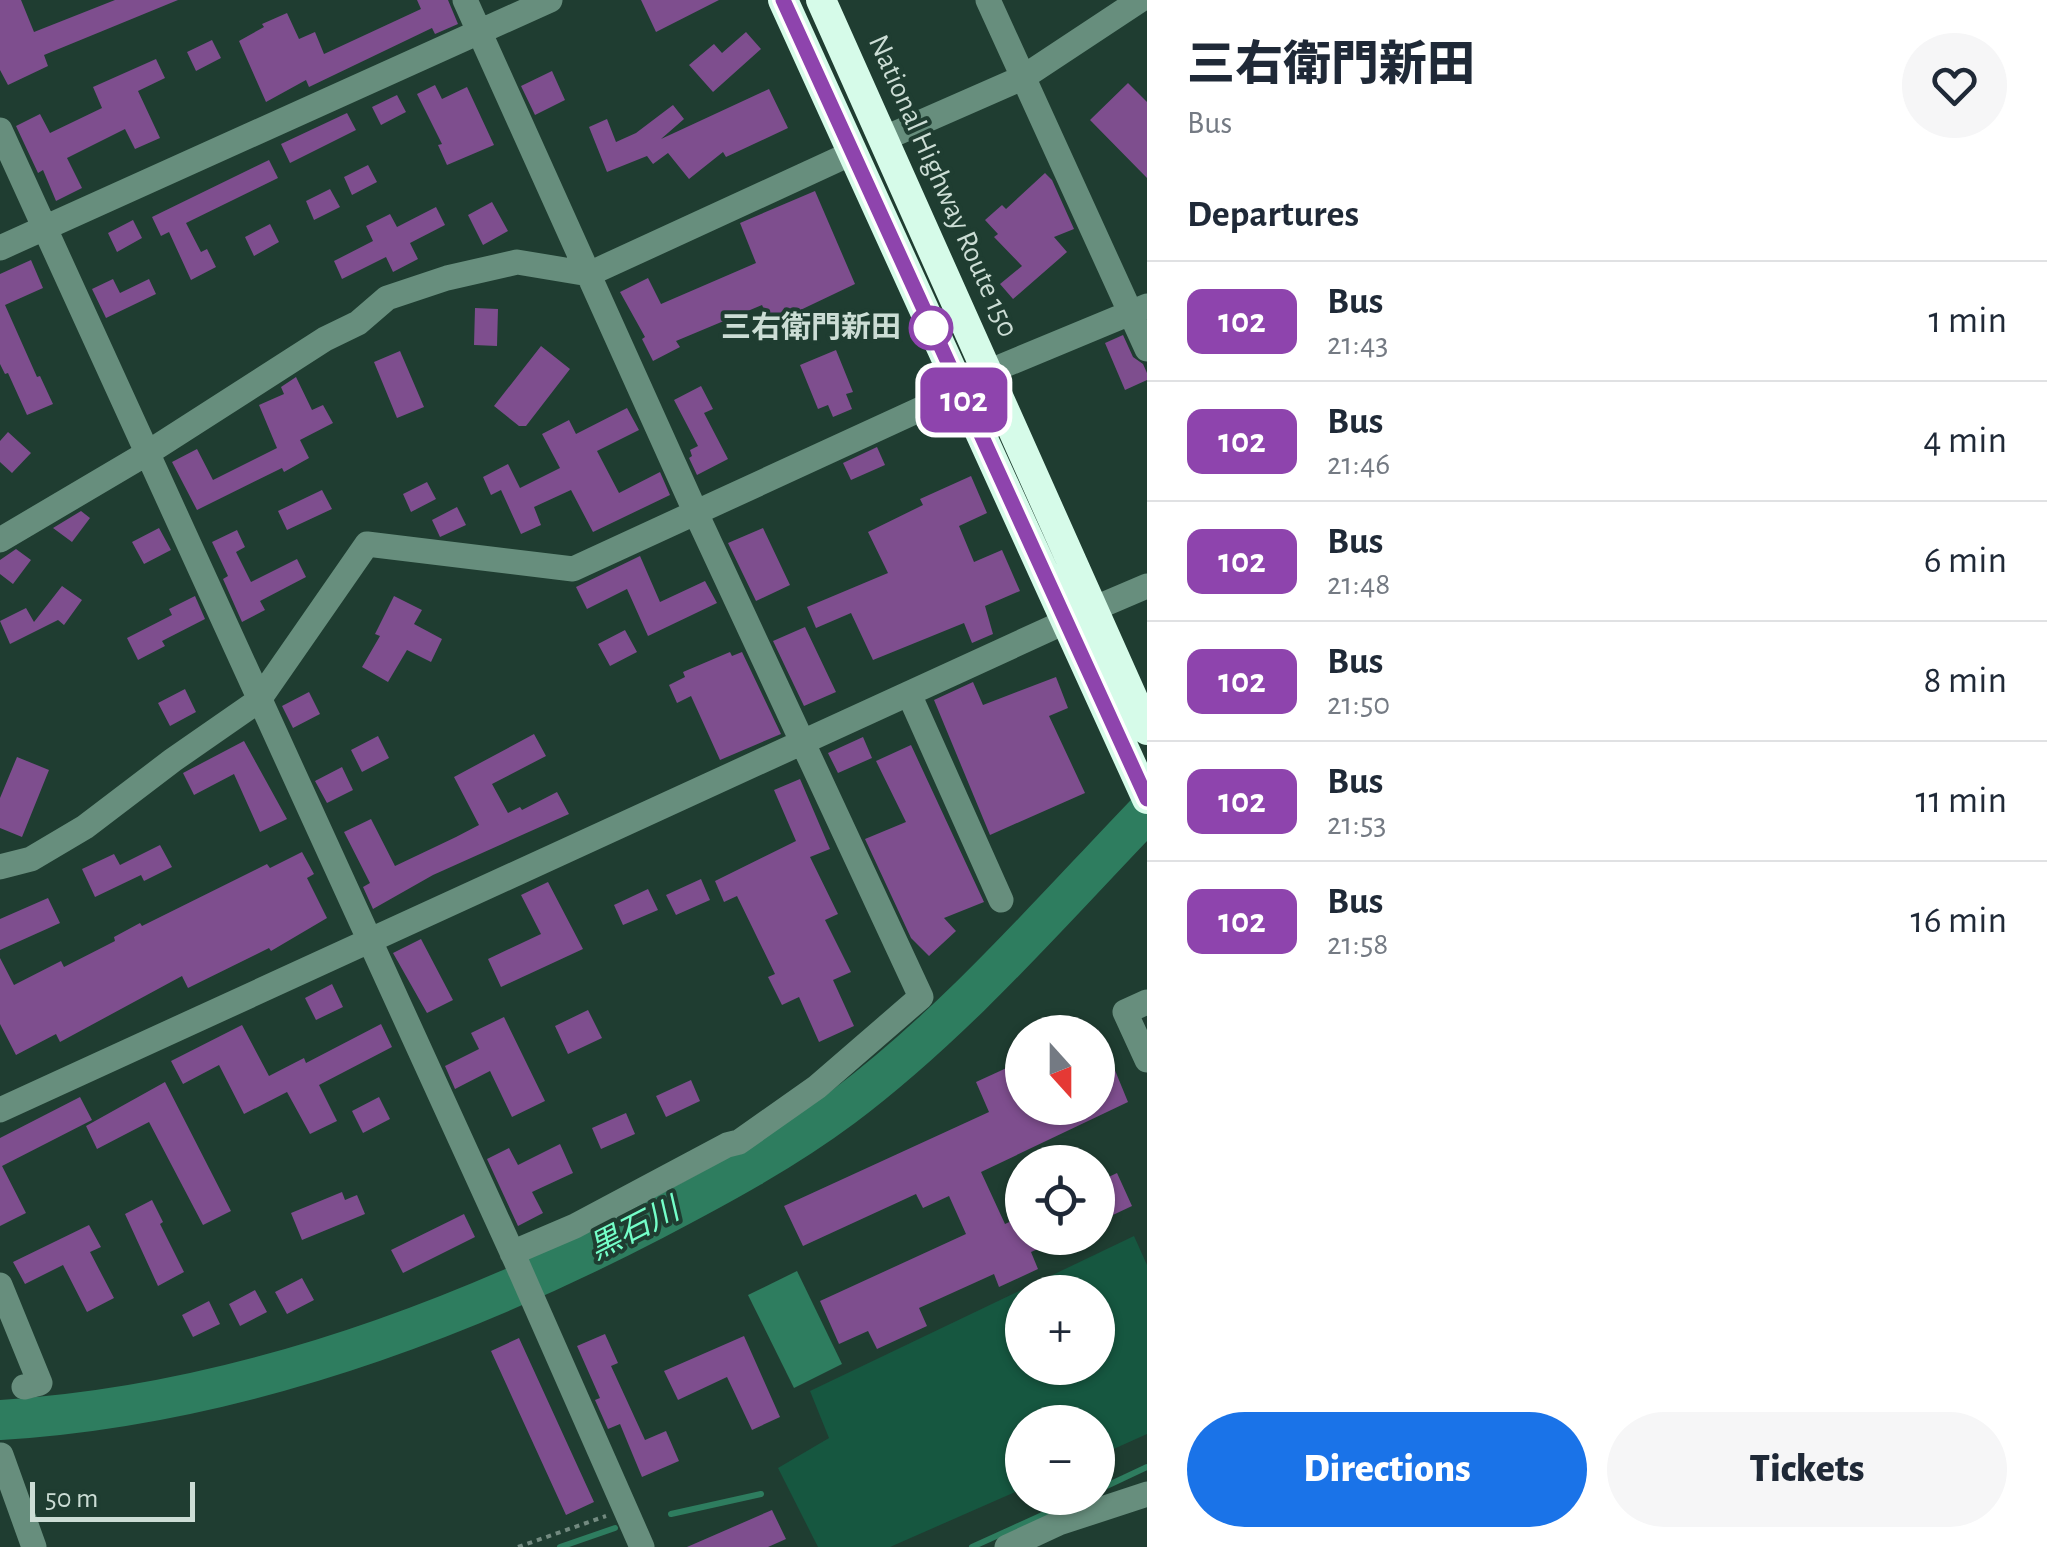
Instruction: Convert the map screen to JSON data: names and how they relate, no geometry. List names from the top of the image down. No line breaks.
{"streets":{"highway":["National Highway Route 150"]},"water":["黒石川"],"places":["三右衛門新田"],"lines":["bus line 102"],"scale_bar":"50 m","north":"bottom","page":{"on_map":"102","heading":[["三右衛門新田","Bus"],"Departures"],"list":[{"mark":"102","name":"Bus","note":"21:43","value":"1 min"},{"mark":"102","name":"Bus","note":"21:46","value":"4 min"},{"mark":"102","name":"Bus","note":"21:48","value":"6 min"},{"mark":"102","name":"Bus","note":"21:50","value":"8 min"},{"mark":"102","name":"Bus","note":"21:53","value":"11 min"},{"mark":"102","name":"Bus","note":"21:58","value":"16 min"}],"map_buttons":["+","−"],"buttons":["Directions","Tickets"],"scale":"50 m"}}
